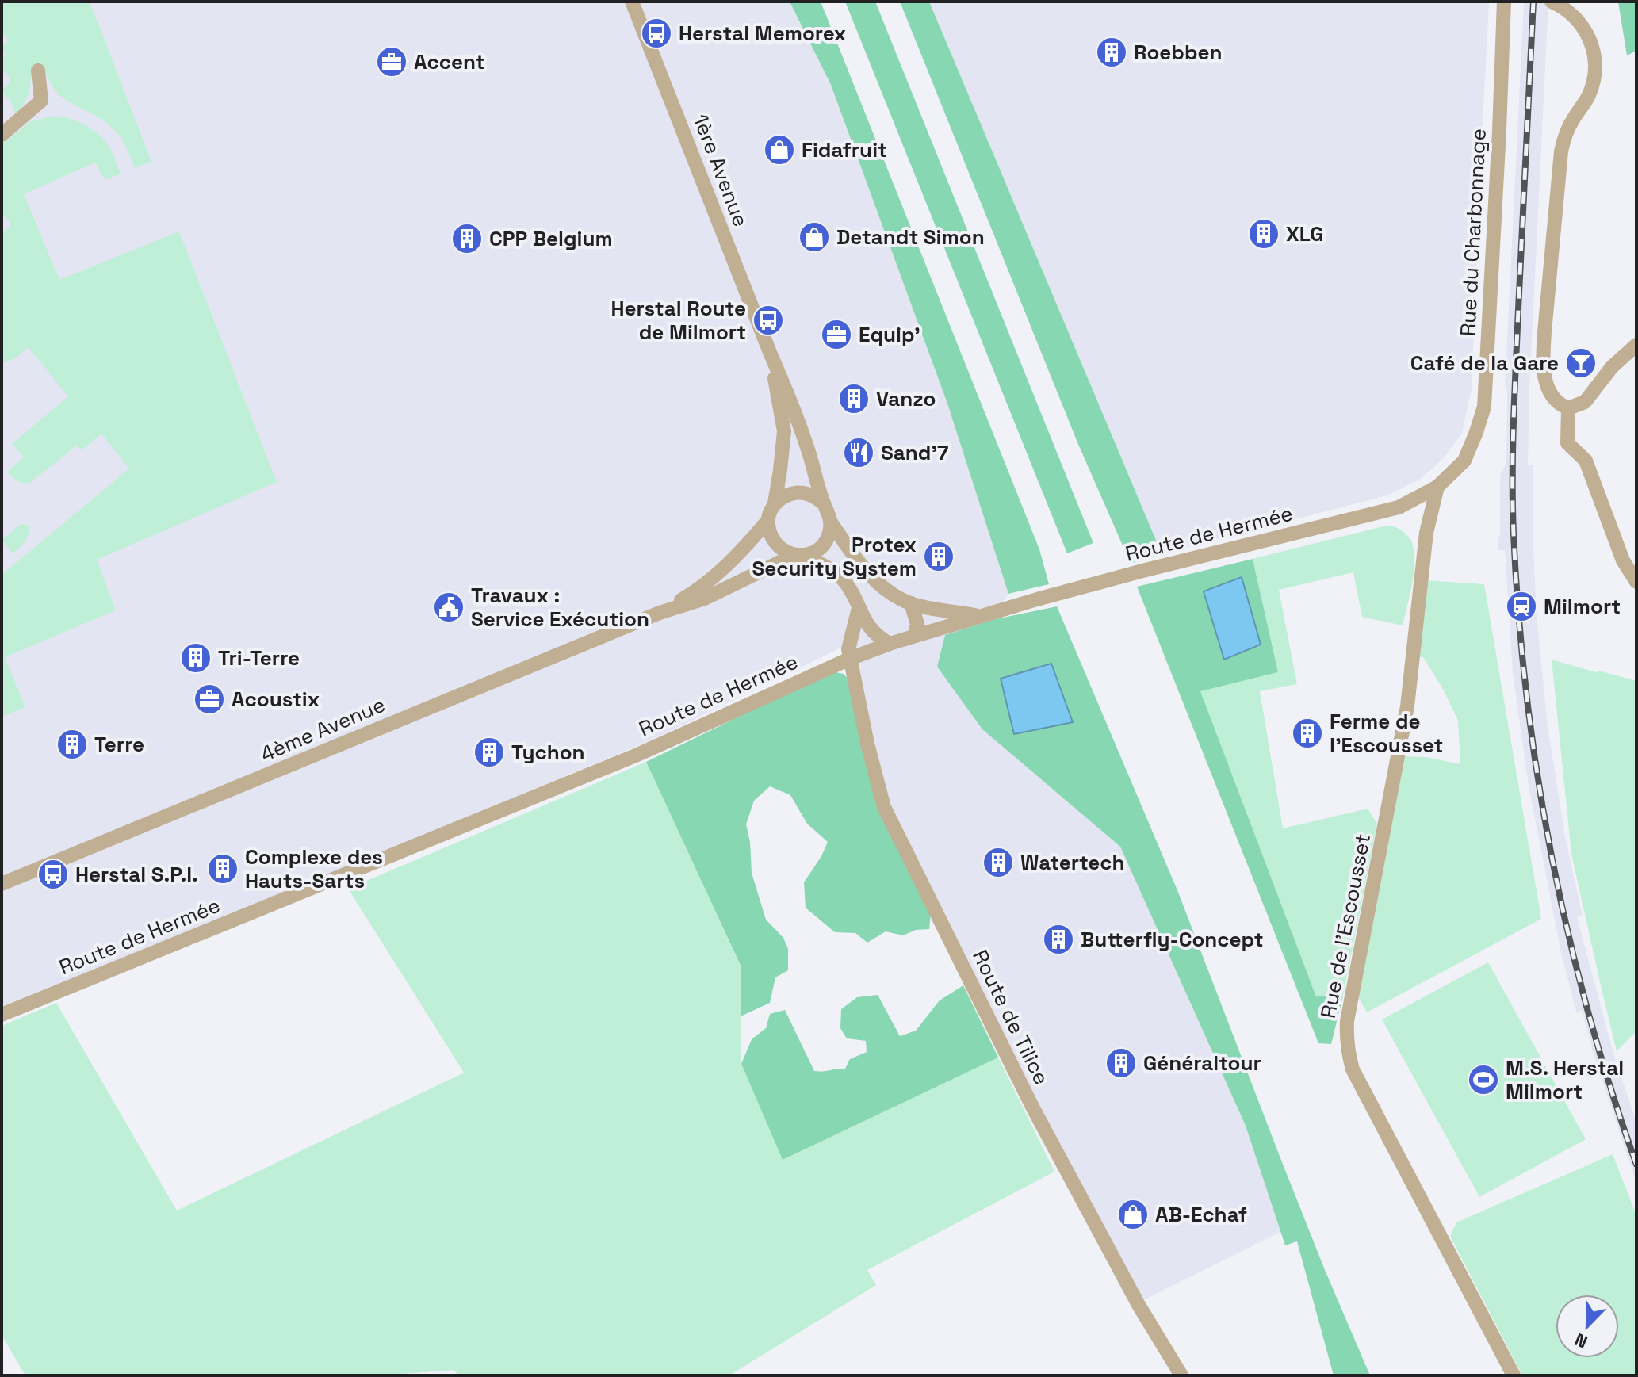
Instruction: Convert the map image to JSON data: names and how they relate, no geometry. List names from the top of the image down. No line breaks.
{"streets":{"street":["1ère Avenue","Rue du Charbonnage","Route de Hermée","4ème Avenue","Rue de l'Escousset","Route de Tilice"]},"crossings":[["1ère Avenue","Route de Hermée"],["1ère Avenue","4ème Avenue"],["Rue du Charbonnage","Route de Hermée"],["Route de Hermée","Rue de l'Escousset"],["Route de Hermée","Route de Tilice"]],"places":{"bus stop":["Herstal Memorex","Herstal Route de Milmort","Herstal S.P.I."],"building":["Roebben","XLG","CPP Belgium","Vanzo","Protex Security System","Tri-Terre","Ferme de l'Escousset","Terre","Tychon","Watertech","Complexe des Hauts-Sarts","Butterfly-Concept","Généraltour"],"office":["Accent","Equip'","Acoustix"],"shop":["Fidafruit","Detandt Simon","AB-Echaf"],"bar":["Café de la Gare"],"restaurant":["Sand'7"],"station":["Milmort"],"public building":["Travaux : Service Exécution"],"sports":["M.S. Herstal Milmort"]},"north":"bottom left"}
